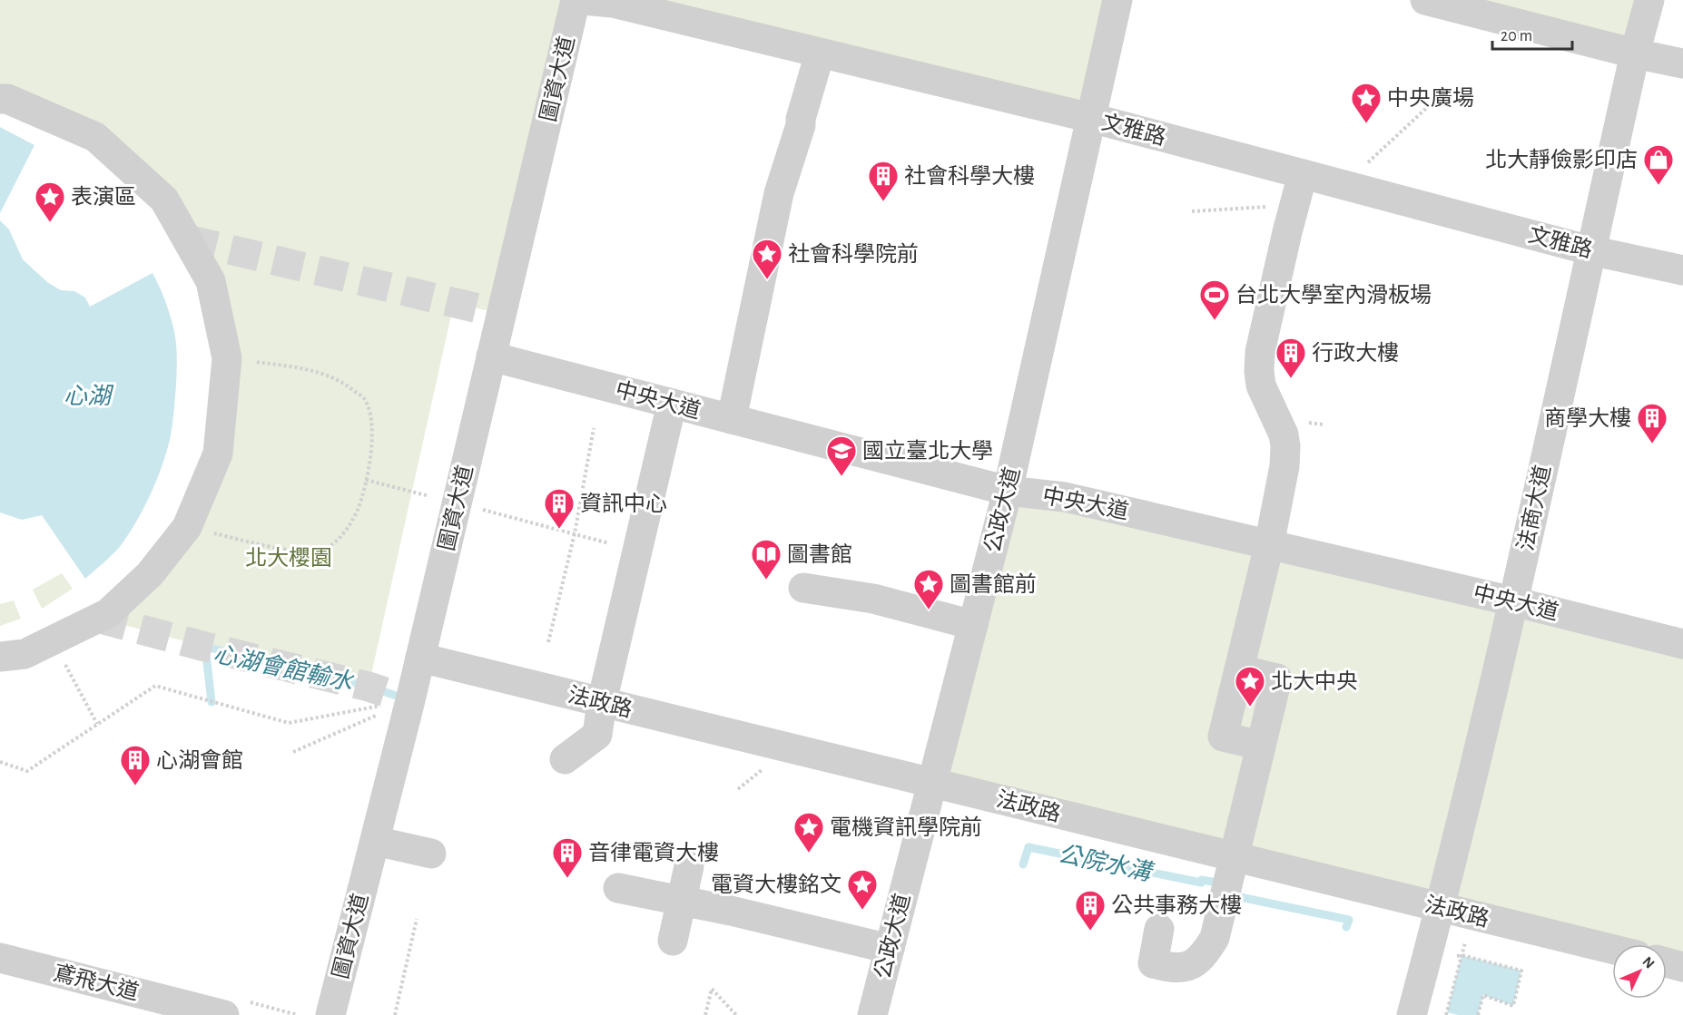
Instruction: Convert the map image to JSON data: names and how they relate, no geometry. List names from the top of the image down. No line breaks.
{"streets":{"street":["圖資大道","文雅路","中央大道","法商大道","公政大道","法政路","鳶飛大道"]},"crossings":[["圖資大道","中央大道"],["圖資大道","法政路"],["文雅路","法商大道"],["文雅路","公政大道"],["中央大道","法商大道"],["中央大道","公政大道"],["法商大道","法政路"],["公政大道","法政路"]],"water":["心湖","心湖會館輸水","公院水溝"],"parks":["北大櫻園"],"places":{"place":["中央廣場","表演區","社會科學院前","圖書館前","北大中央","電機資訊學院前","電資大樓銘文"],"shop":["北大靜儉影印店"],"building":["社會科學大樓","行政大樓","商學大樓","資訊中心","心湖會館","音律電資大樓","公共事務大樓"],"sports":["台北大學室內滑板場"],"school or university":["國立臺北大學"],"library":["圖書館"]},"scale_bar":"20 m","north":"top right"}
